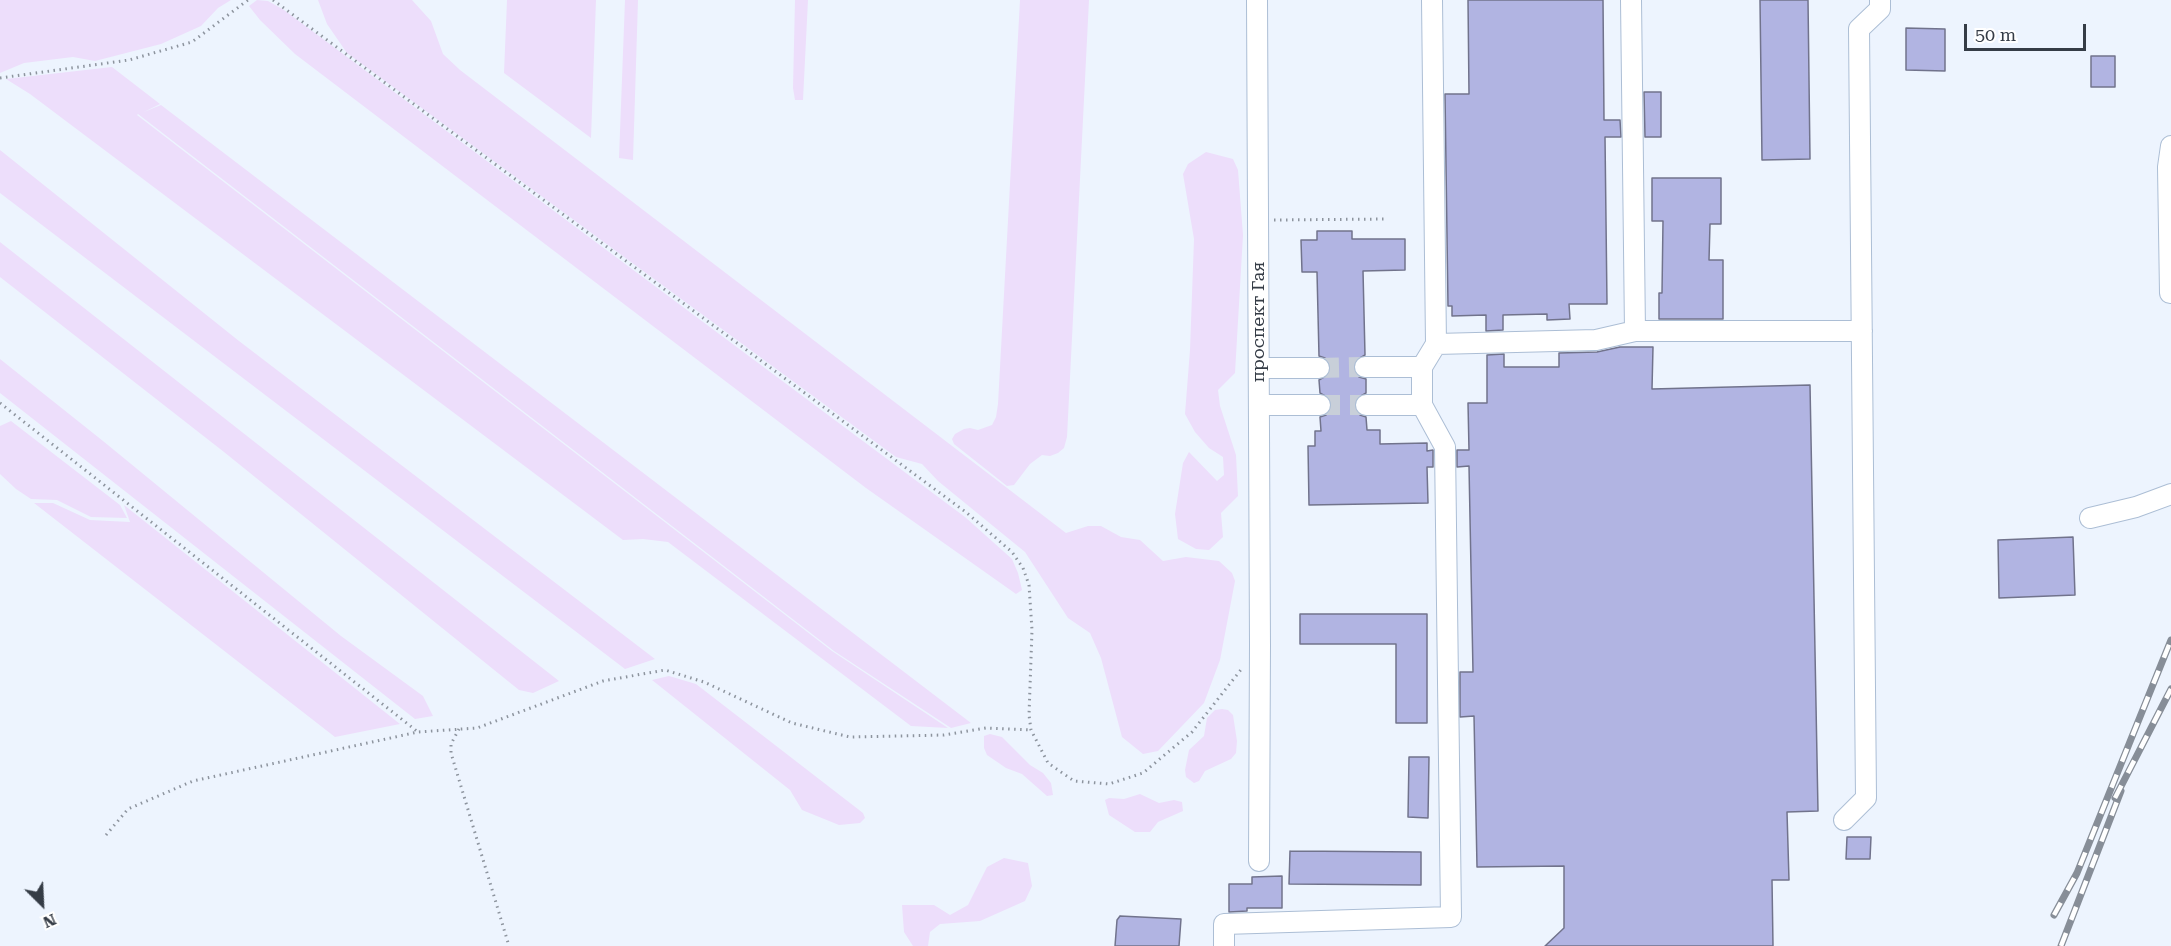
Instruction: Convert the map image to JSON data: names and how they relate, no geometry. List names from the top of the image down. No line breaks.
{"streets":{"street":["проспект Гая"]},"scale_bar":"50 m","north":"bottom right"}
